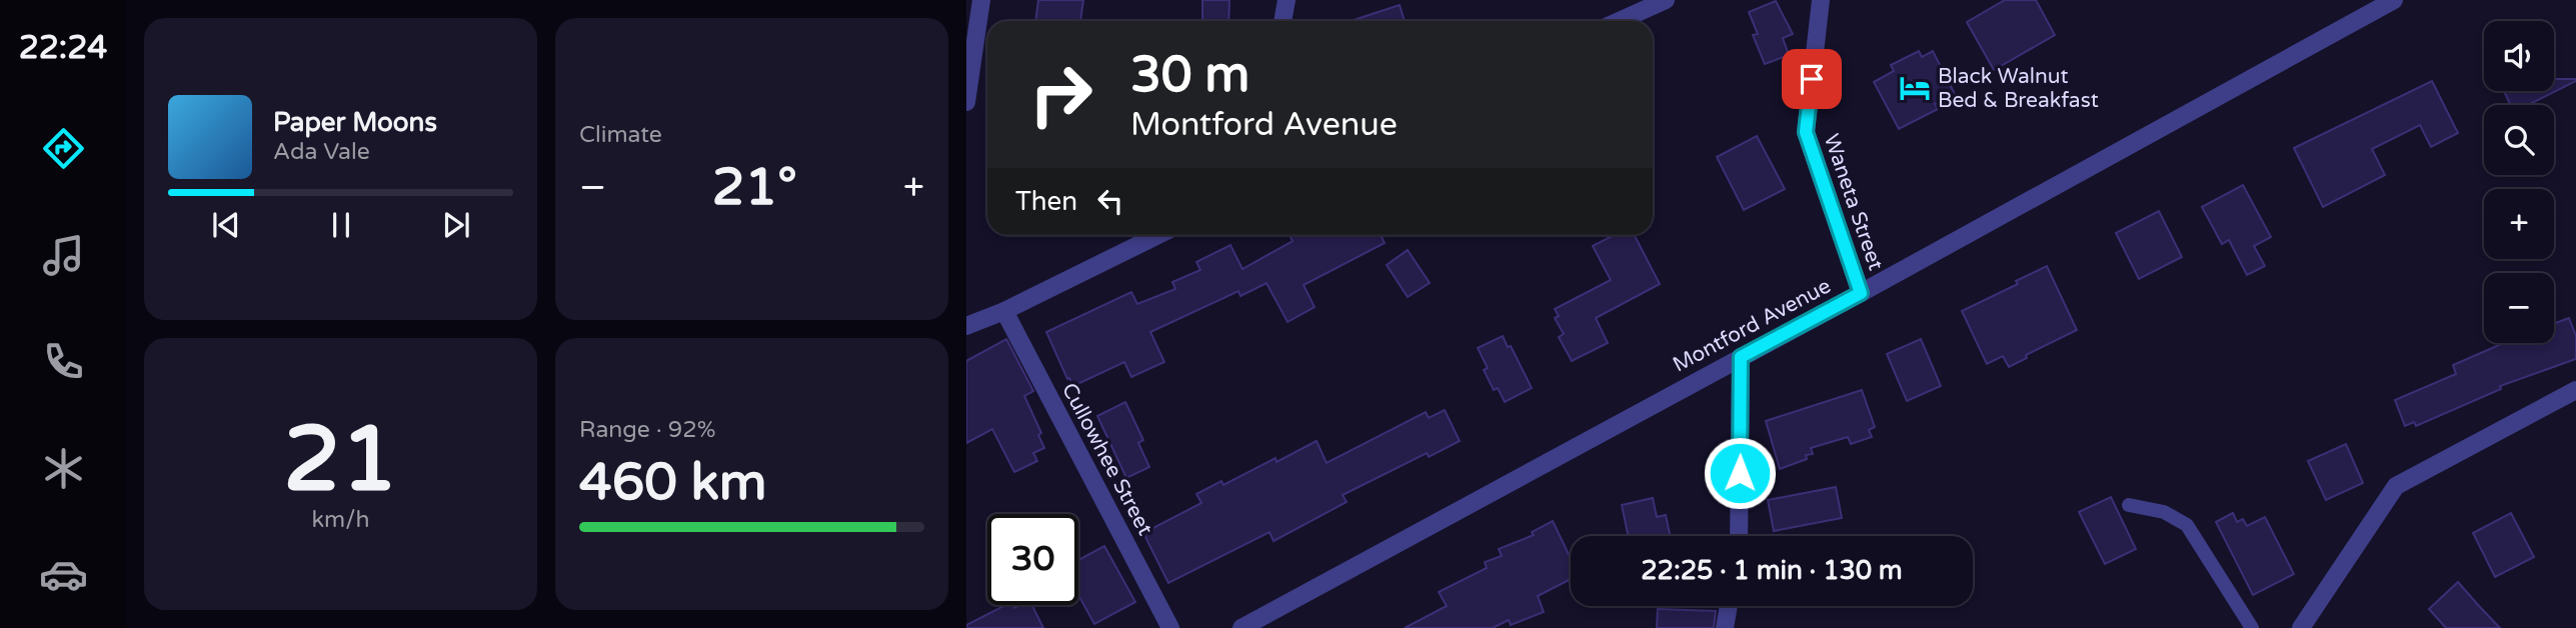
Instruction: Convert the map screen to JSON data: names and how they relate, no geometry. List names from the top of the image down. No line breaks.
{"streets":{"street":["Waneta Street","Montford Avenue","Cullowhee Street"]},"crossings":[["Waneta Street","Montford Avenue"]],"places":{"hotel":["Black Walnut Bed & Breakfast"]},"page":{"tabs":"22:24","tile":["Climate",["21","km/h"],["Range · 92%","460 km"]],"map_buttons":["+","−"],"turn":["30 m","Montford Avenue"],"song":["Paper Moons","Ada Vale"],"heat":["−","21°","+"],"then":"Then","limit":"30","trip":"22:25 · 1 min · 130 m"}}
